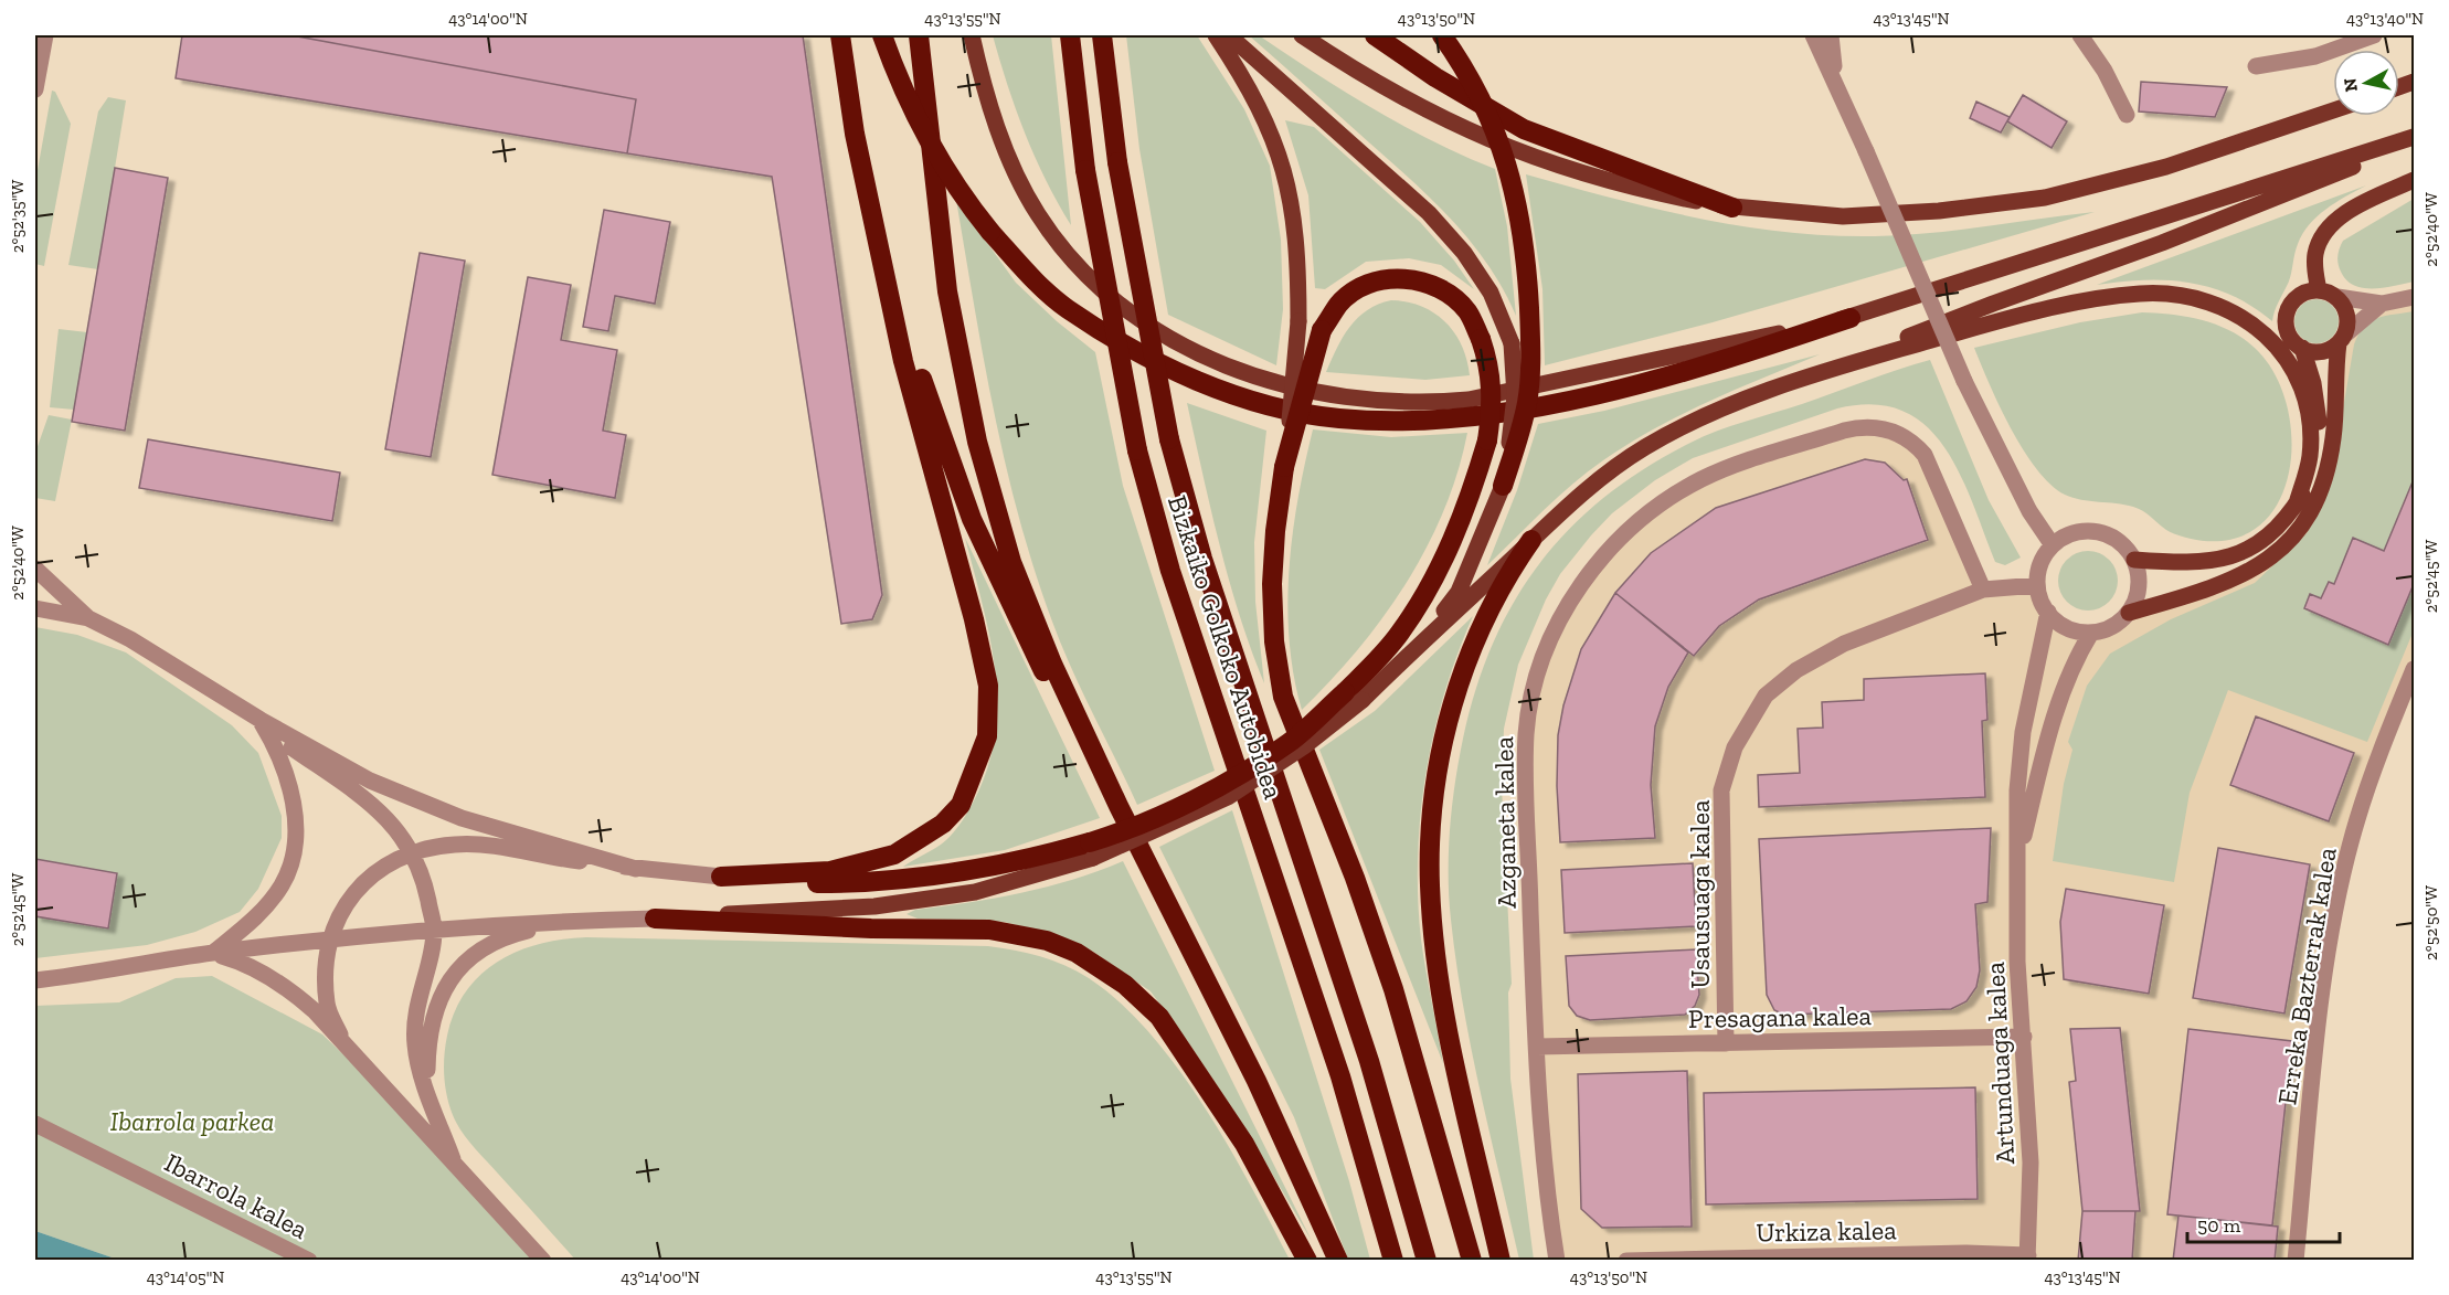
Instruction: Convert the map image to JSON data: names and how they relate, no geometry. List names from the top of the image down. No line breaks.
{"streets":{"highway":["Bizkaiko Golkoko Autobidea"],"street":["Azganeta kalea","Usausuaga kalea","Erreka Bazterrak kalea","Presagana kalea","Artunduaga kalea","Ibarrola kalea","Urkiza kalea"]},"crossings":[["Azganeta kalea","Usausuaga kalea"],["Azganeta kalea","Presagana kalea"],["Usausuaga kalea","Presagana kalea"],["Usausuaga kalea","Artunduaga kalea"],["Presagana kalea","Artunduaga kalea"],["Artunduaga kalea","Urkiza kalea"]],"parks":["Ibarrola parkea"],"scale_bar":"50 m","north":"left","coordinates":["43°14'00\"N","43°13'55\"N","43°13'50\"N","43°13'45\"N","43°13'40\"N","2°52'35\"W","2°52'40\"W","2°52'45\"W","2°52'50\"W","43°14'05\"N"]}
